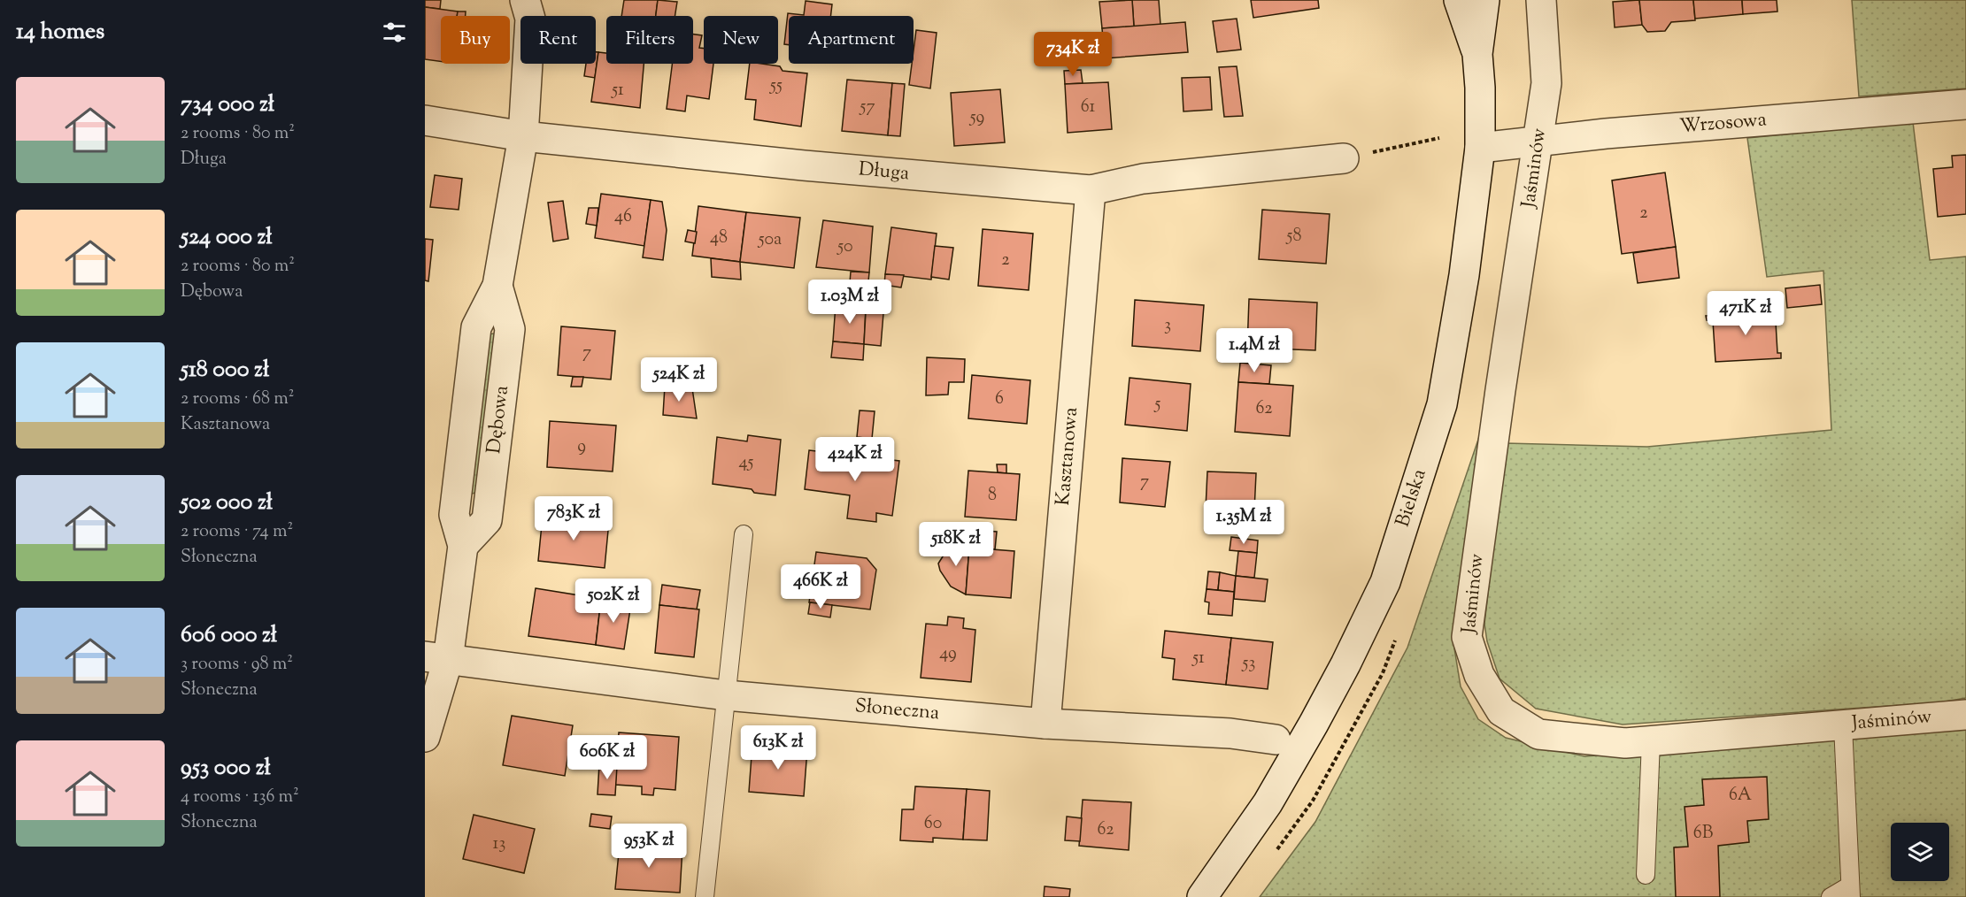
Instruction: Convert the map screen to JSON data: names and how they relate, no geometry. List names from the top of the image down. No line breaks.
{"streets":{"street":["Wrzosowa","Jaśminów","Długa","Dębowa","Kasztanowa","Bielska","Słoneczna"]},"crossings":[["Wrzosowa","Jaśminów"],["Wrzosowa","Bielska"],["Długa","Dębowa"],["Długa","Kasztanowa"],["Dębowa","Słoneczna"],["Kasztanowa","Słoneczna"]],"house_numbers":["55","51","57","61","59","2","46","58","48","50a","50","2","3","7","6","5","62","9","45","7","8","49","51","53","6A","60","62","6B","13"],"page":{"heading":"14 homes","chip":["Buy","Rent","Filters","New","Apartment"],"price":["734K zł","1.03M zł","471K zł","1.4M zł","524K zł","424K zł","783K zł","1.35M zł","518K zł","466K zł","502K zł","613K zł","606K zł","953K zł"],"list":[{"name":"734 000 zł","note":"2 rooms · 80 m² · Długa"},{"name":"524 000 zł","note":"2 rooms · 80 m² · Dębowa"},{"name":"518 000 zł","note":"2 rooms · 68 m² · Kasztanowa"},{"name":"502 000 zł","note":"2 rooms · 74 m² · Słoneczna"},{"name":"606 000 zł","note":"3 rooms · 98 m² · Słoneczna"},{"name":"953 000 zł","note":"4 rooms · 136 m² · Słoneczna"}]}}
